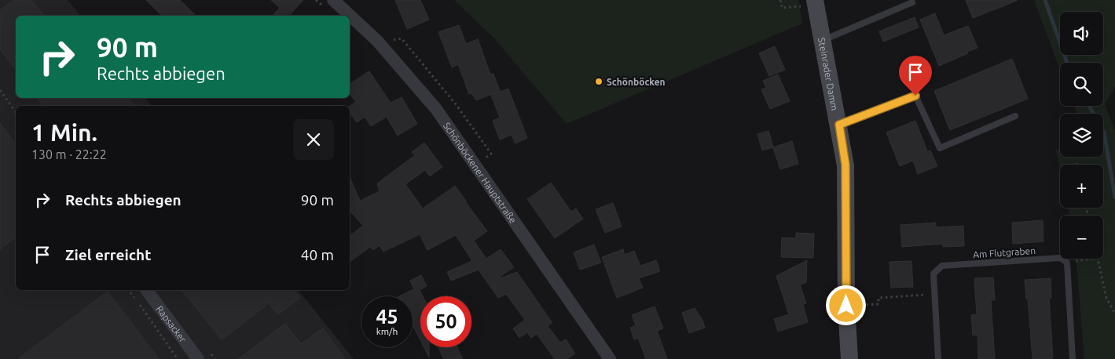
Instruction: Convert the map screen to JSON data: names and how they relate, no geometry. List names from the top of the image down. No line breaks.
{"streets":{"main road":["Steinrader Damm"],"street":["Schönböckener Hauptstraße","Rapsacker"],"lane":["Am Flutgraben"]},"places":["Schönböcken"],"page":{"map_buttons":["+","−"],"turn":["90 m","Rechts abbiegen"],"heading":["1 Min.","130 m · 22:22"],"list":[{"name":"Rechts abbiegen","value":"90 m"},{"name":"Ziel erreicht","value":"40 m"}],"speed":"45 km/h","limit":"50"}}
